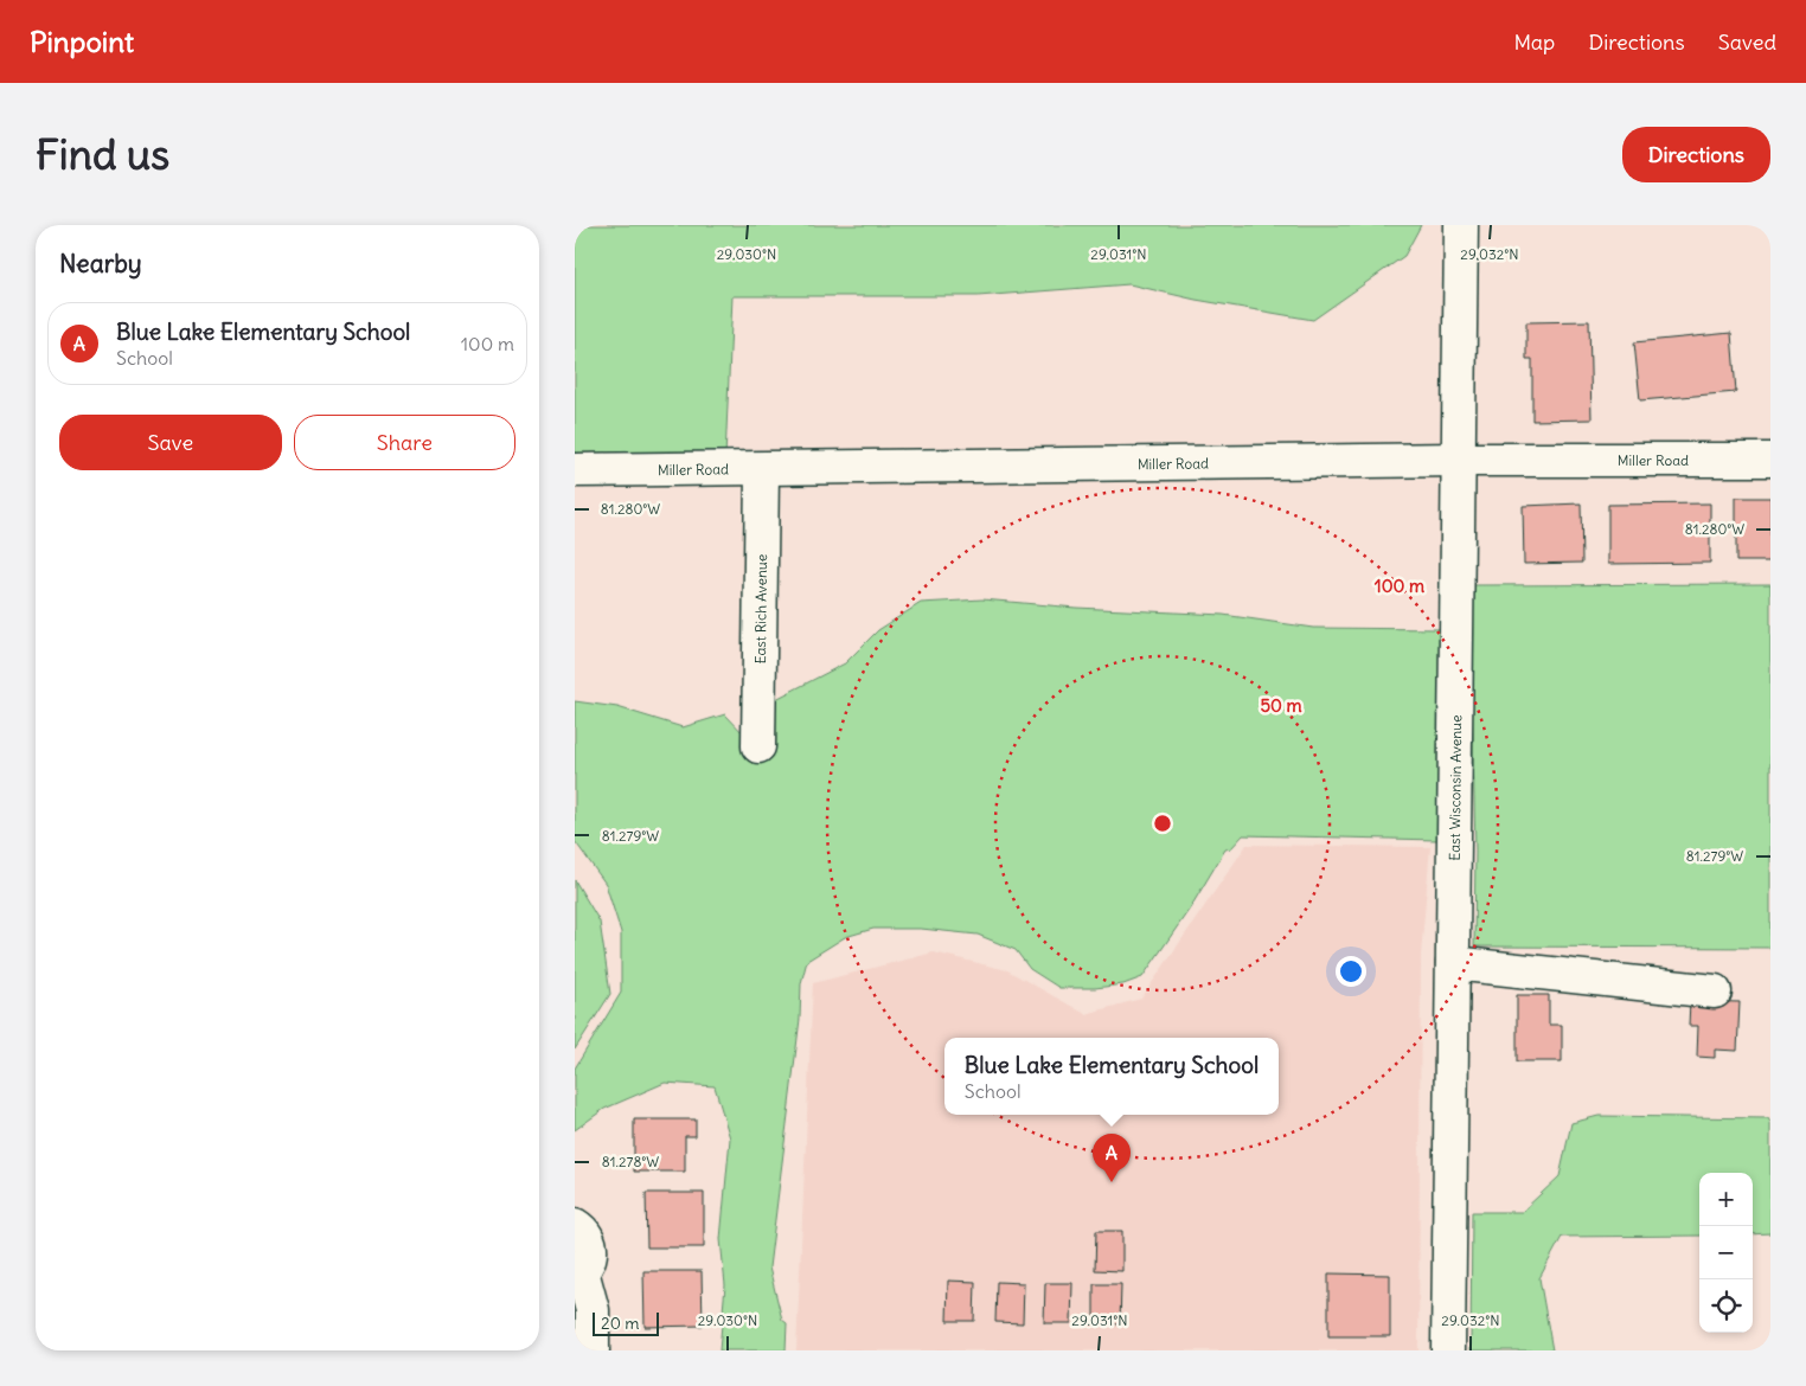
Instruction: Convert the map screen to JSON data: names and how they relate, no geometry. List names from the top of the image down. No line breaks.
{"streets":{"street":["Miller Road","East Rich Avenue","East Wisconsin Avenue"]},"crossings":[["Miller Road","East Rich Avenue"],["Miller Road","East Wisconsin Avenue"]],"scale_bar":"20 m","page":{"header":"Pinpoint","nav":["Map","Directions","Saved"],"buttons":["Directions",["Save","Share"]],"title":"Find us","heading":"Nearby","list":[{"mark":"A","name":"Blue Lake Elementary School","note":"School","value":"100 m"}],"popup":["Blue Lake Elementary School","School"],"pins":"A","map_buttons":["+","−"],"scale":"20 m"},"coordinates":["29.030°N","29.031°N","29.032°N","81.280°W","81.279°W","81.278°W"],"rings":["100 m","50 m"]}
